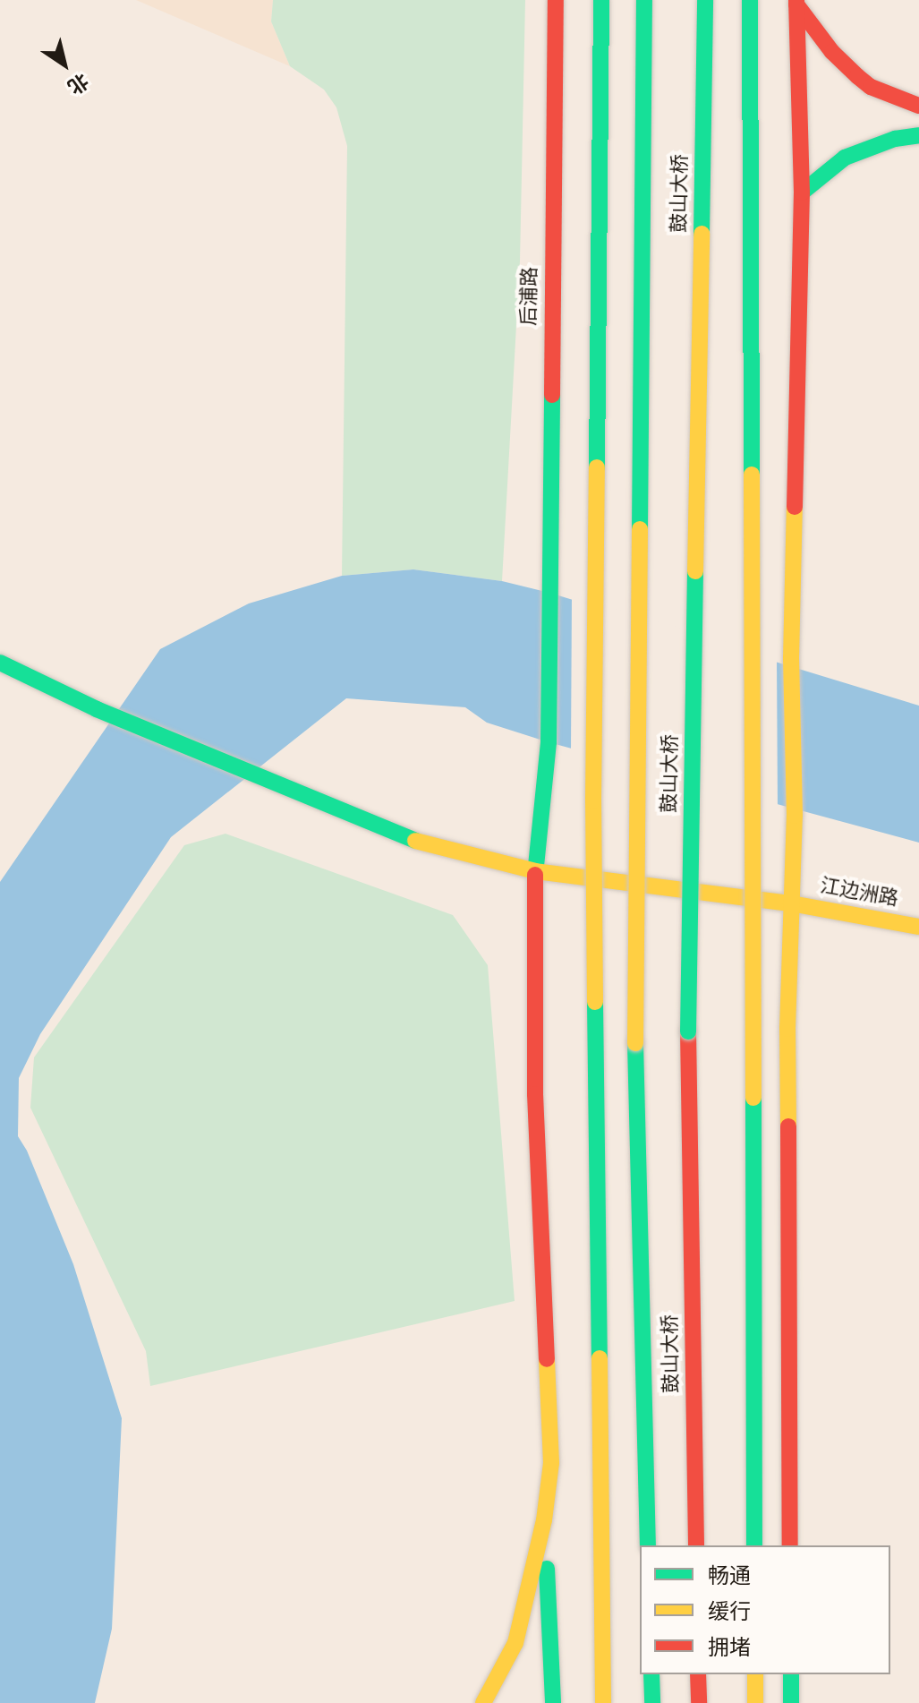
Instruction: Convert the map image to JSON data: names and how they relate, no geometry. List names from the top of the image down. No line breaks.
{"streets":{"main road":["鼓山大桥","后浦路","江边洲路"]},"crossings":[["后浦路","江边洲路"]],"legend":["畅通","缓行","拥堵"],"north":"bottom right"}
